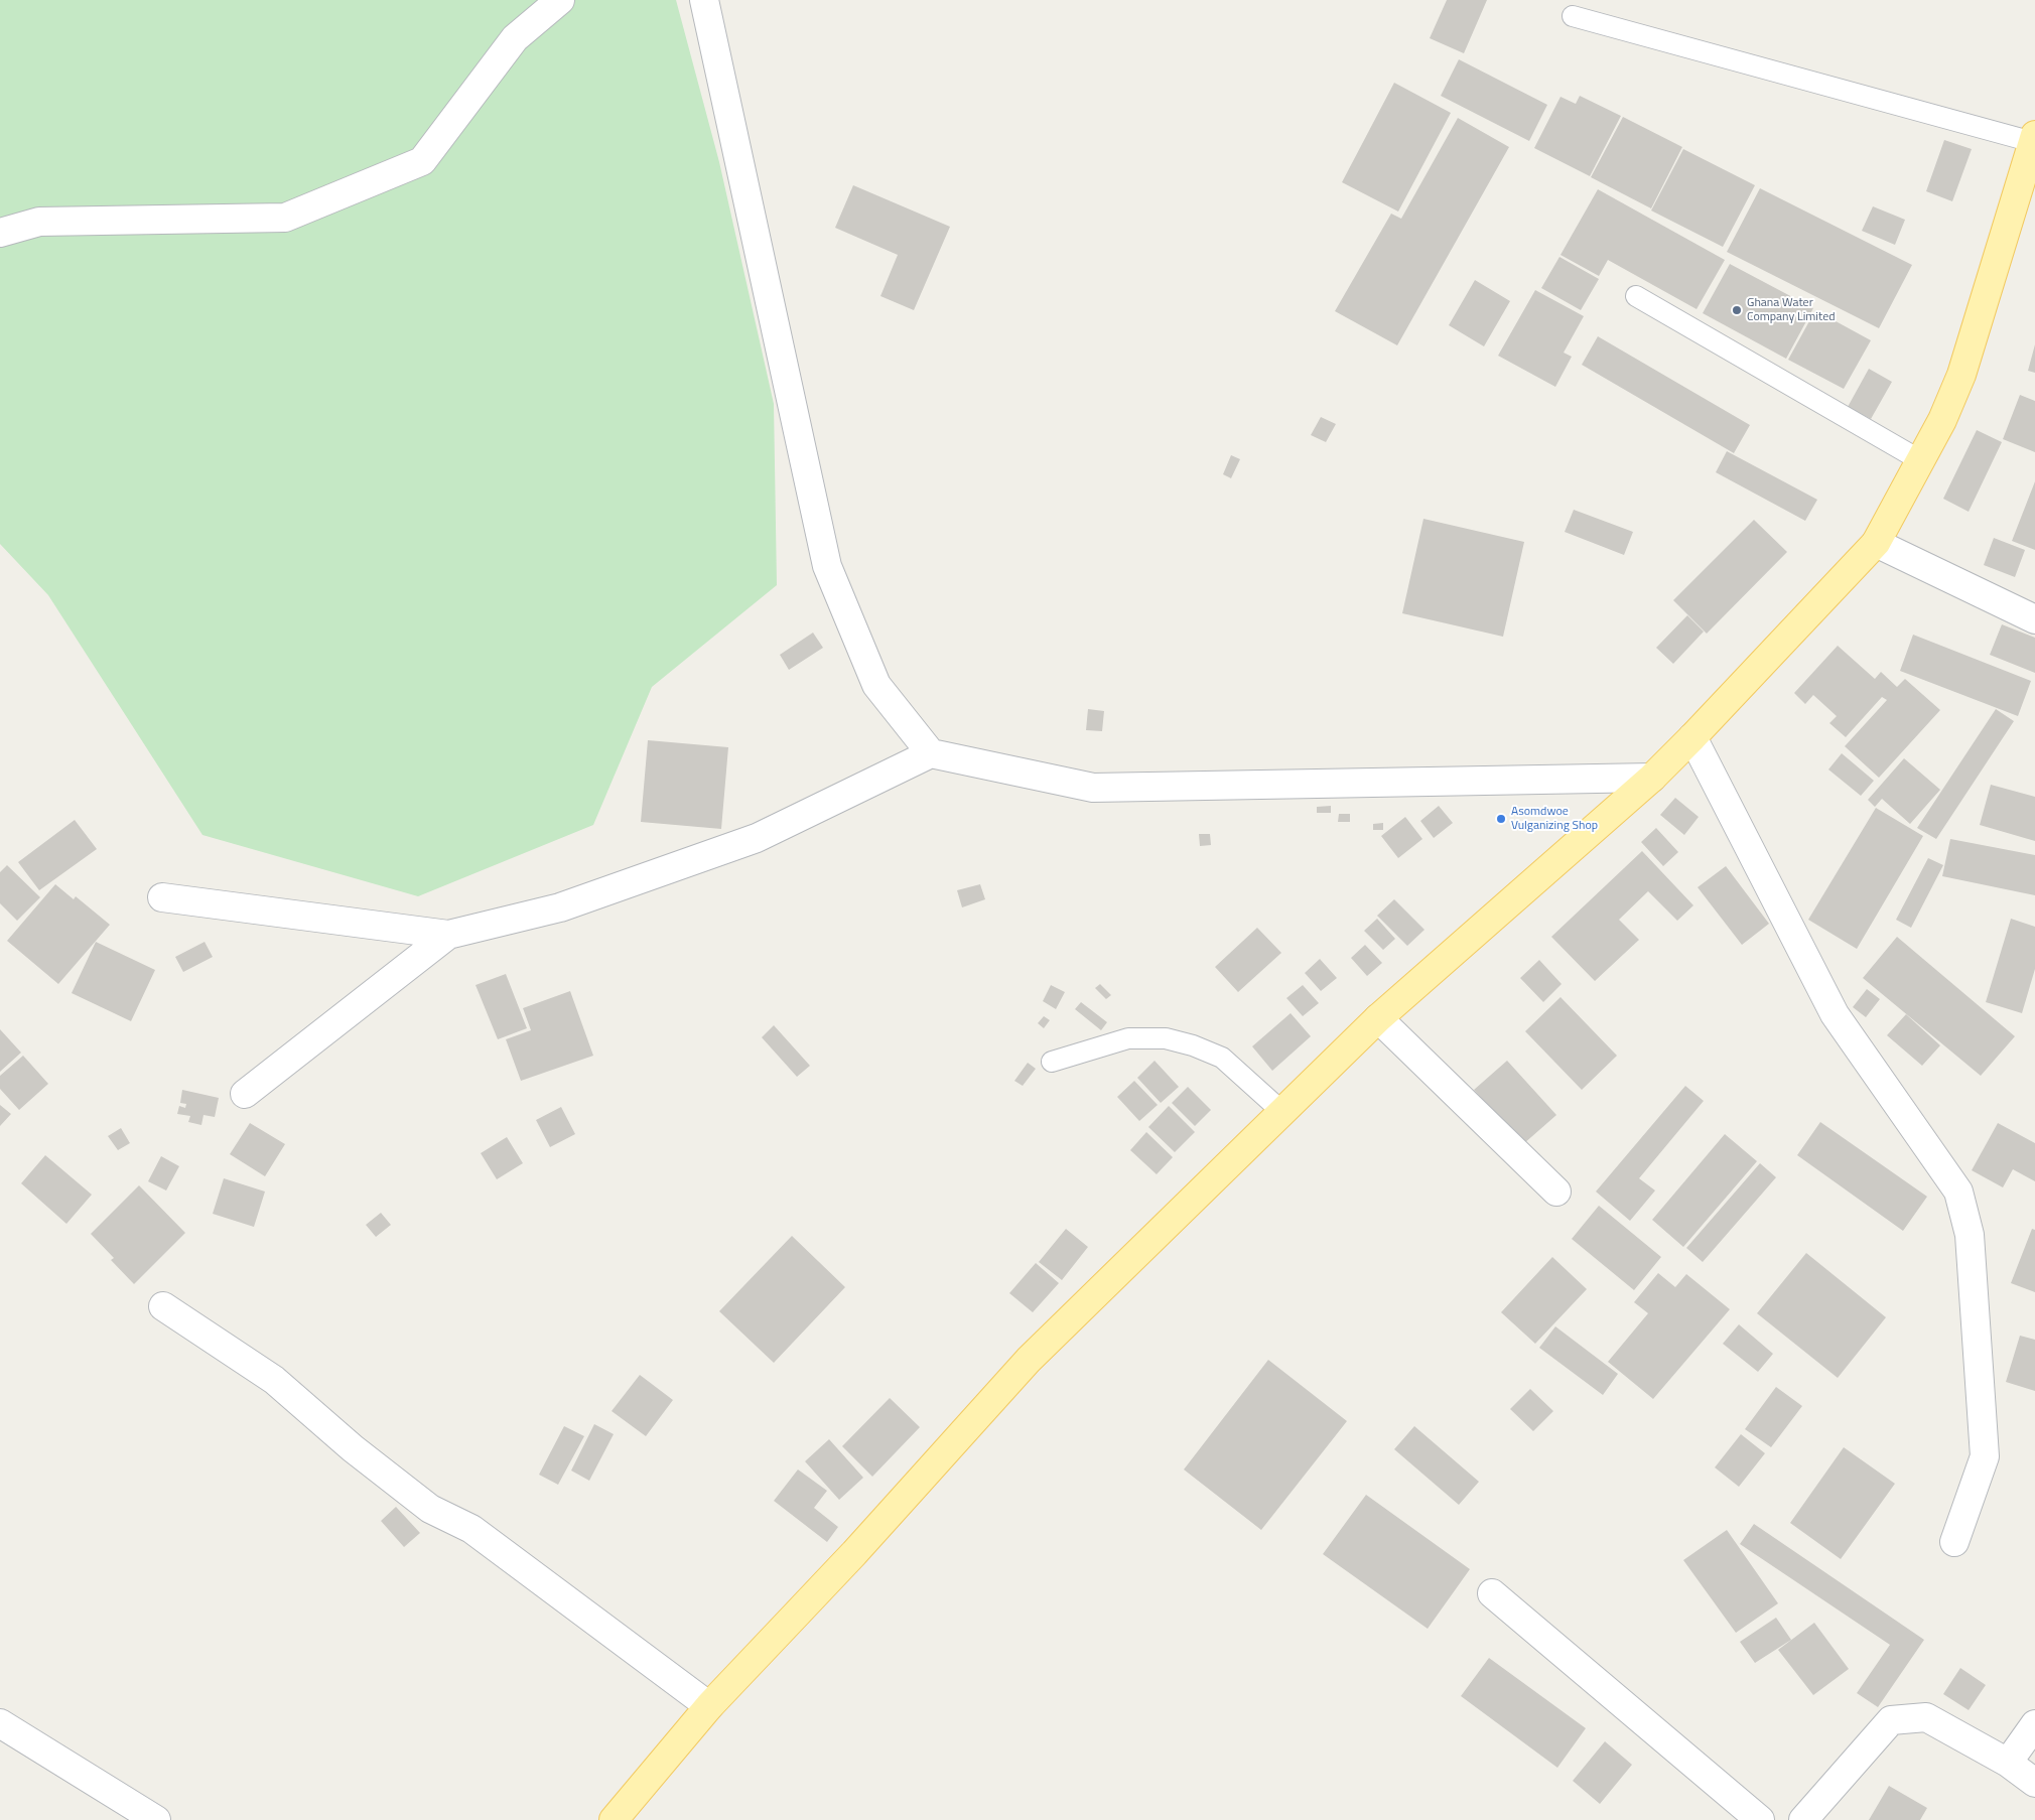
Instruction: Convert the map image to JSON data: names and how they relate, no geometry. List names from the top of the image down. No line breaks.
{"places":["Ghana Water Company Limited","Asomdwoe Vulganizing Shop"]}
